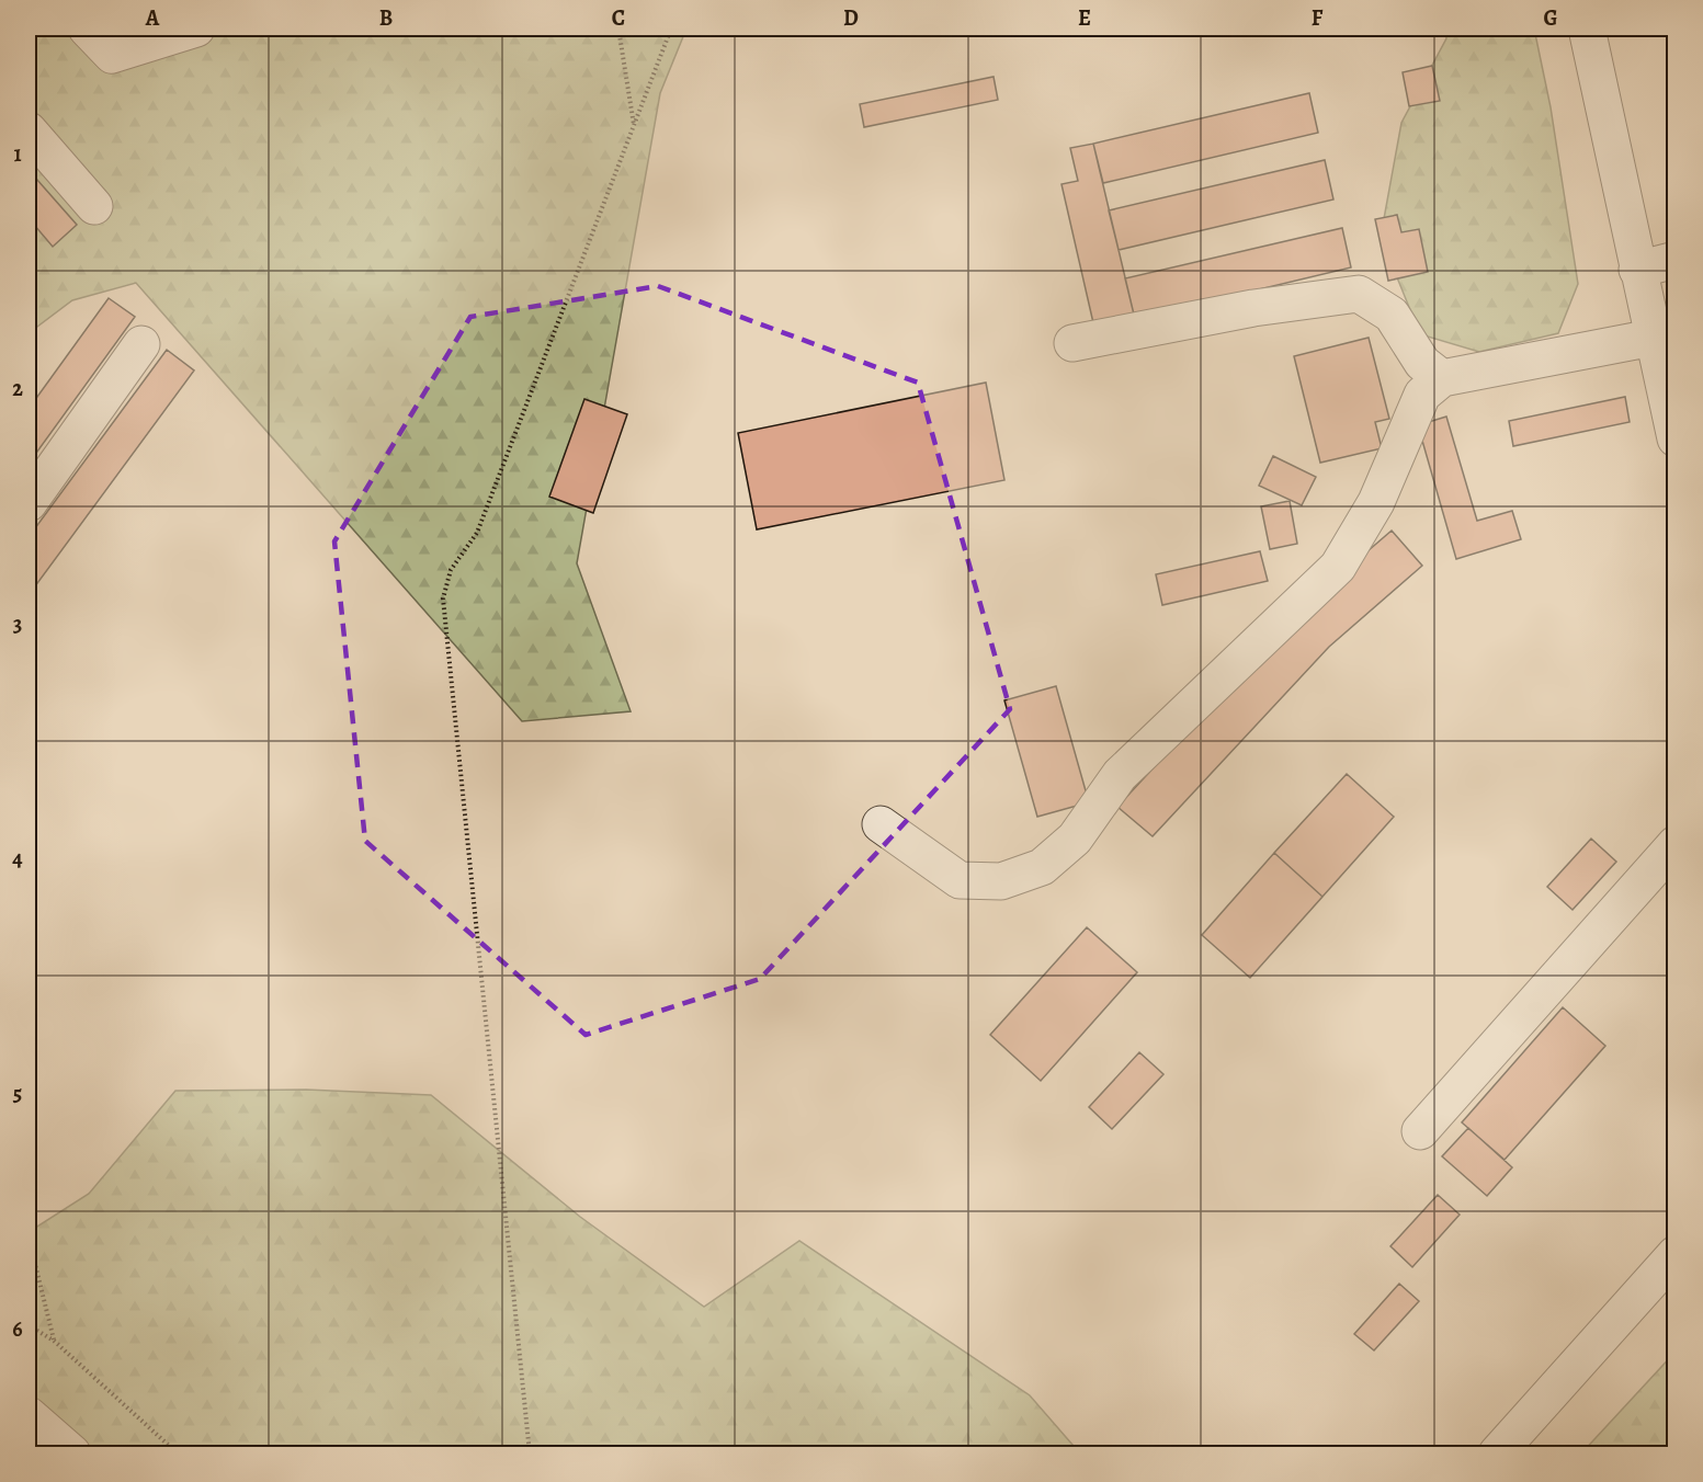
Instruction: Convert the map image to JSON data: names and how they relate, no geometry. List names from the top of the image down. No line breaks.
{"grid":{"columns":["A","B","C","D","E","F","G"],"rows":["1","2","3","4","5","6"]}}
